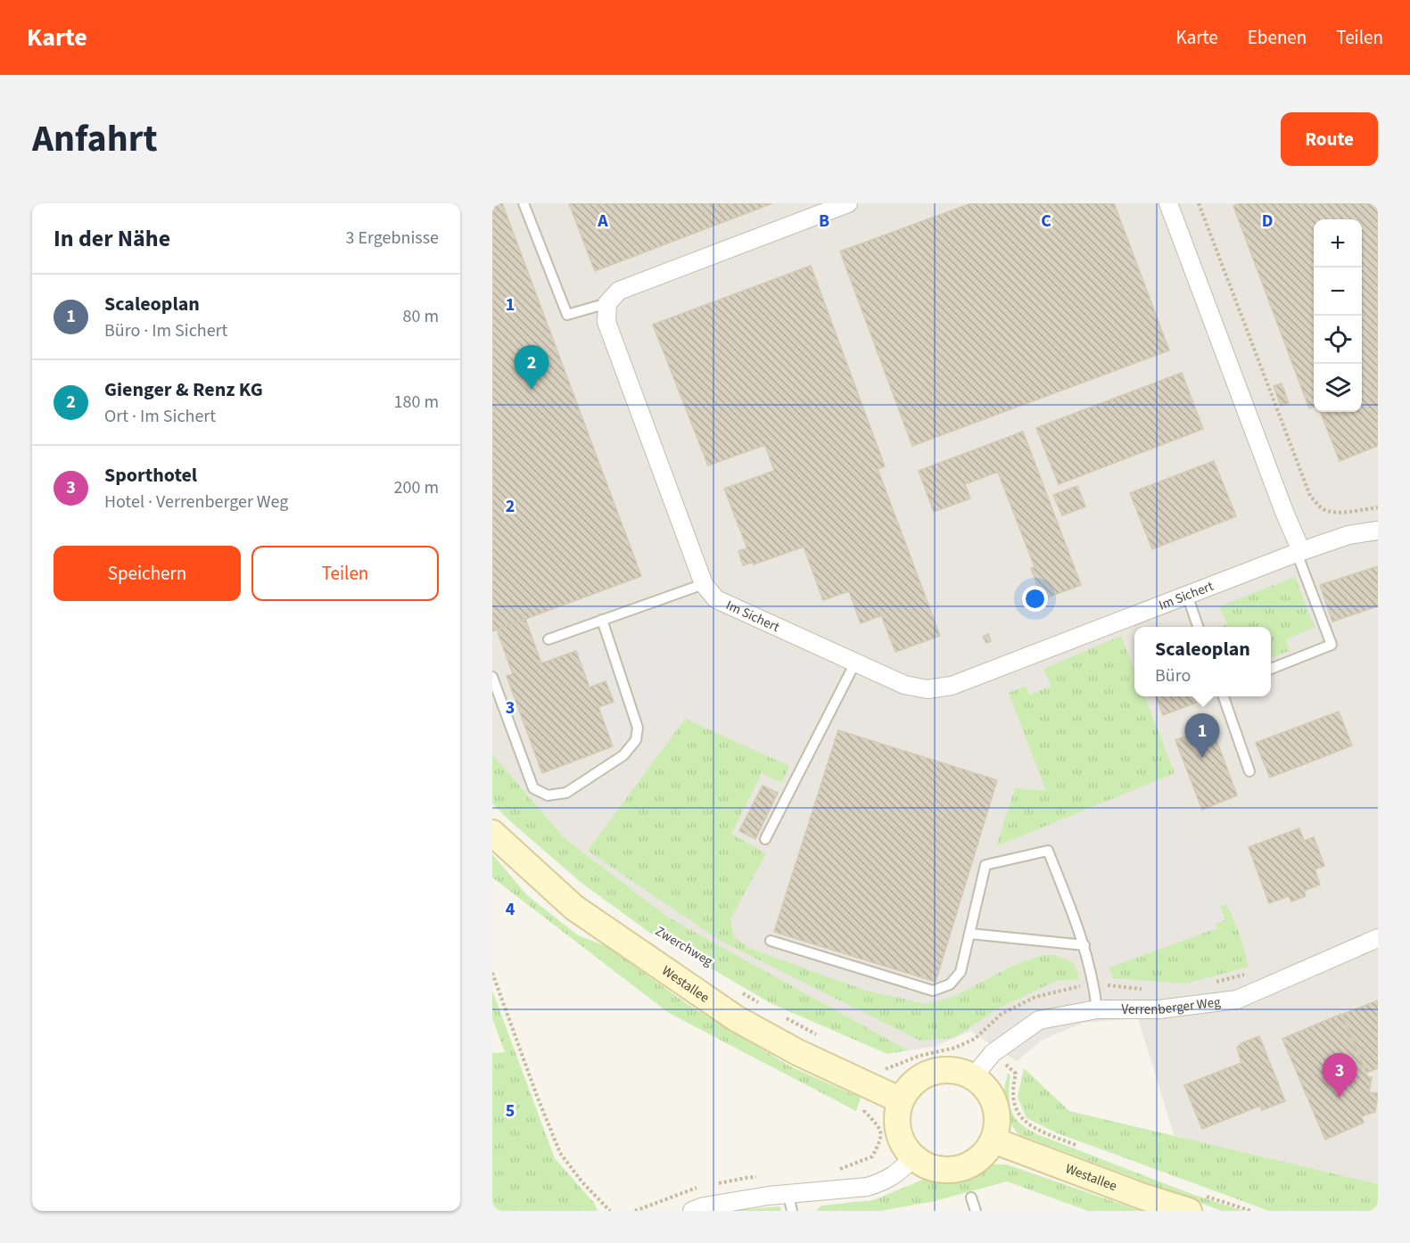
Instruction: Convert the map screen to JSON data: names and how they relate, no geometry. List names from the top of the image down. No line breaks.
{"streets":{"main road":["Westallee"],"street":["Im Sichert","Verrenberger Weg"]},"crossings":[["Westallee","Verrenberger Weg"]],"page":{"header":"Karte","nav":["Karte","Ebenen","Teilen"],"title":"Anfahrt","buttons":["Route",["Speichern","Teilen"]],"heading":["In der Nähe","3 Ergebnisse"],"map_buttons":["+","−"],"list":[{"mark":"1","name":"Scaleoplan","note":"Büro · Im Sichert","value":"80 m"},{"mark":"2","name":"Gienger & Renz KG","note":"Ort · Im Sichert","value":"180 m"},{"mark":"3","name":"Sporthotel","note":"Hotel · Verrenberger Weg","value":"200 m"}],"pins":["2","1","3"],"popup":["Scaleoplan","Büro"]},"grid":{"columns":["A","B","C","D"],"rows":["1","2","3","4","5"]}}
